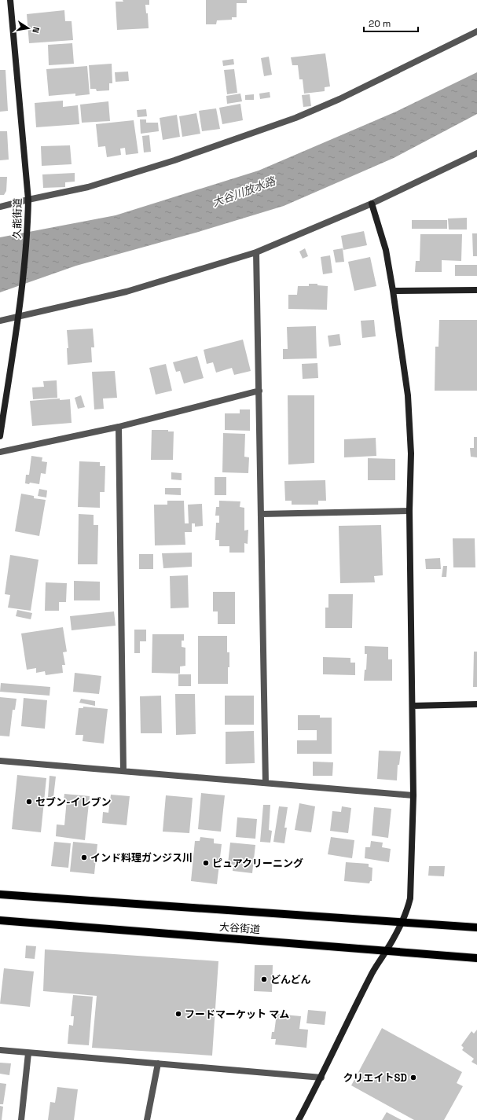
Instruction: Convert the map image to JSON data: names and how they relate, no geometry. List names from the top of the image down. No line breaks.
{"streets":{"main road":["大谷街道"],"street":["久能街道"]},"water":["大谷川放水路"],"places":["セブン-イレブン","インド料理ガンジス川","ピュアクリーニング","どんどん","フードマーケット マム","クリエイトSD"],"scale_bar":"20 m","north":"right"}
